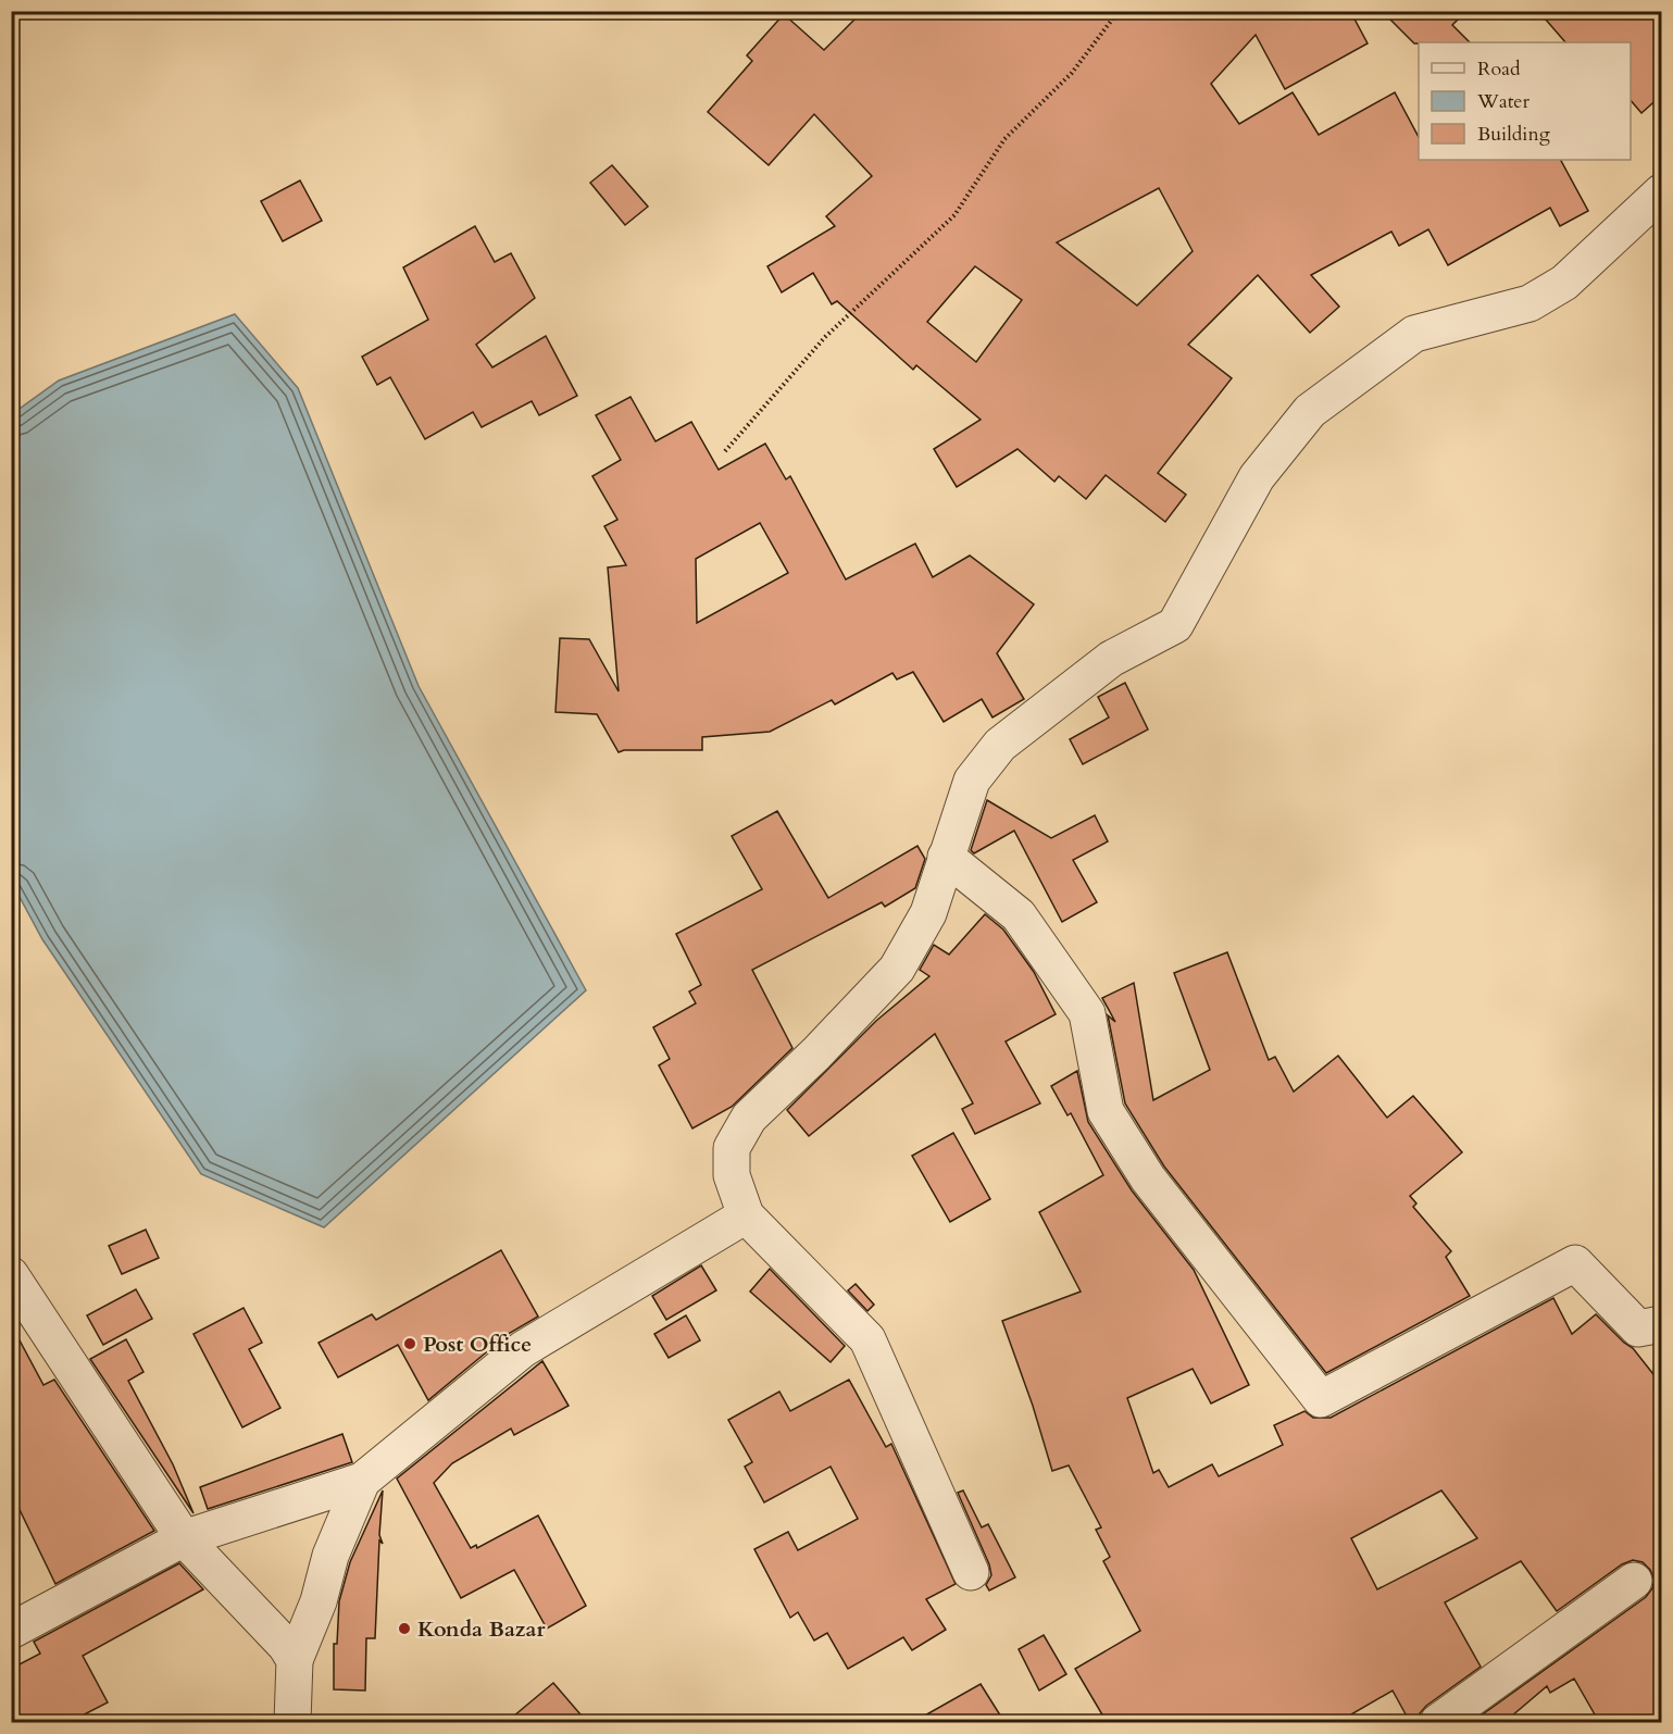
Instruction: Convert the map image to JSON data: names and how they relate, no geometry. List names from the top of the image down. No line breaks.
{"places":["Post Office","Konda Bazar"],"legend":["Road","Water","Building"]}
